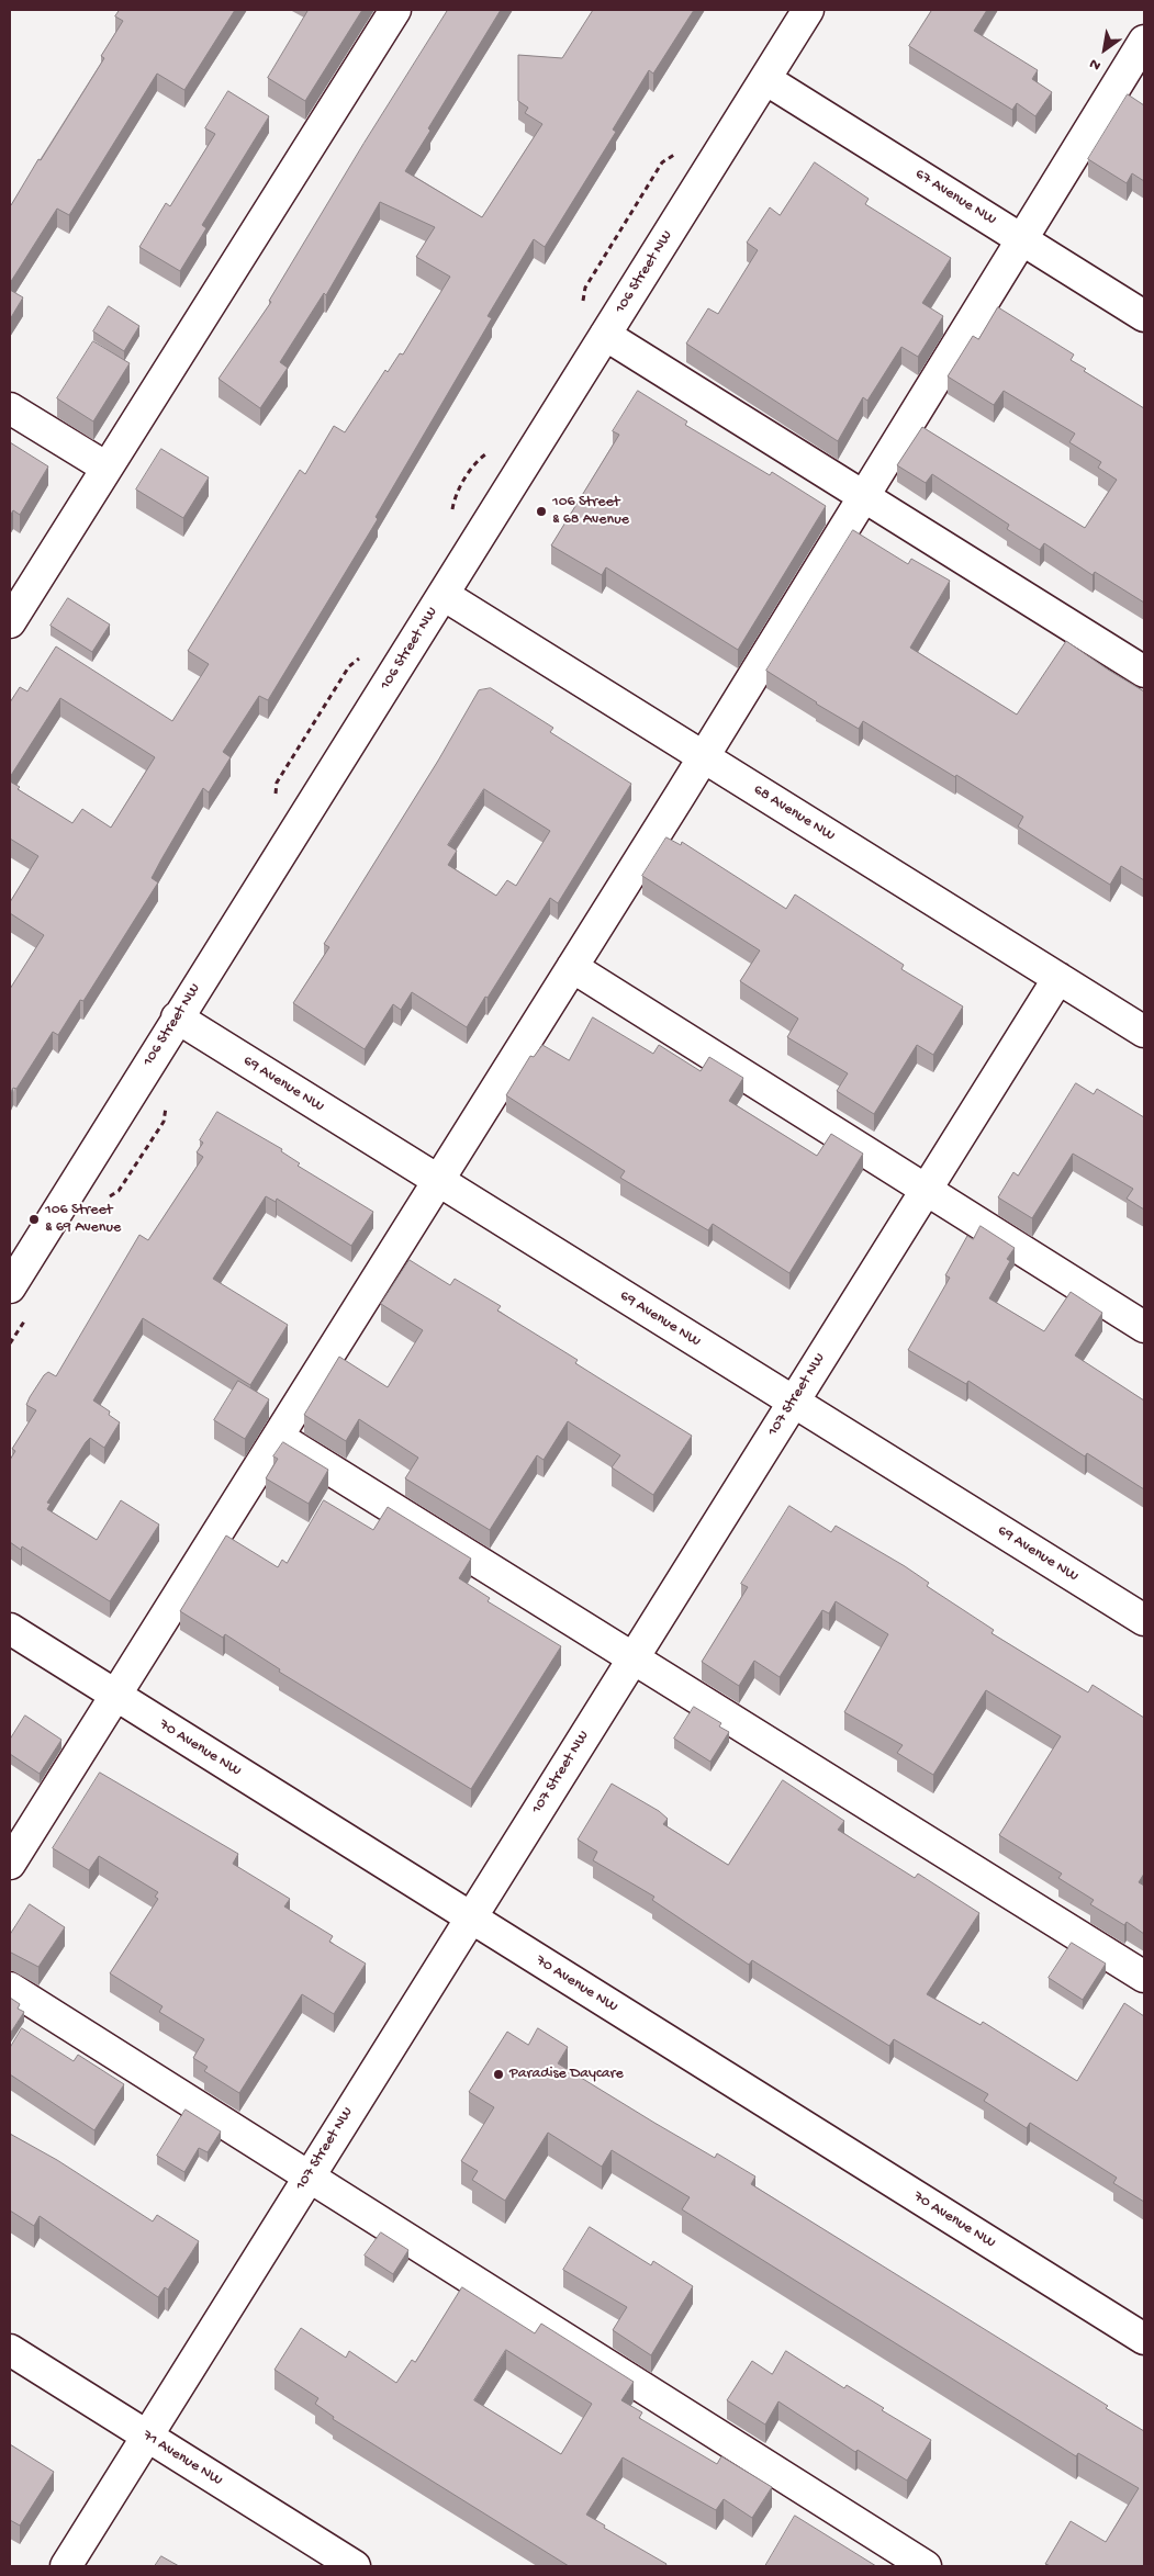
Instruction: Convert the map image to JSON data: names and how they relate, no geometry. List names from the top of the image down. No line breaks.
{"streets":{"street":["67 Avenue NW","106 Street NW","68 Avenue NW","69 Avenue NW","107 Street NW","70 Avenue NW","71 Avenue NW"]},"crossings":[["67 Avenue NW","106 Street NW"],["106 Street NW","68 Avenue NW"],["106 Street NW","69 Avenue NW"],["68 Avenue NW","107 Street NW"],["69 Avenue NW","107 Street NW"],["107 Street NW","70 Avenue NW"],["107 Street NW","71 Avenue NW"]],"places":["106 Street & 68 Avenue","106 Street & 69 Avenue","Paradise Daycare"],"north":"bottom left"}
